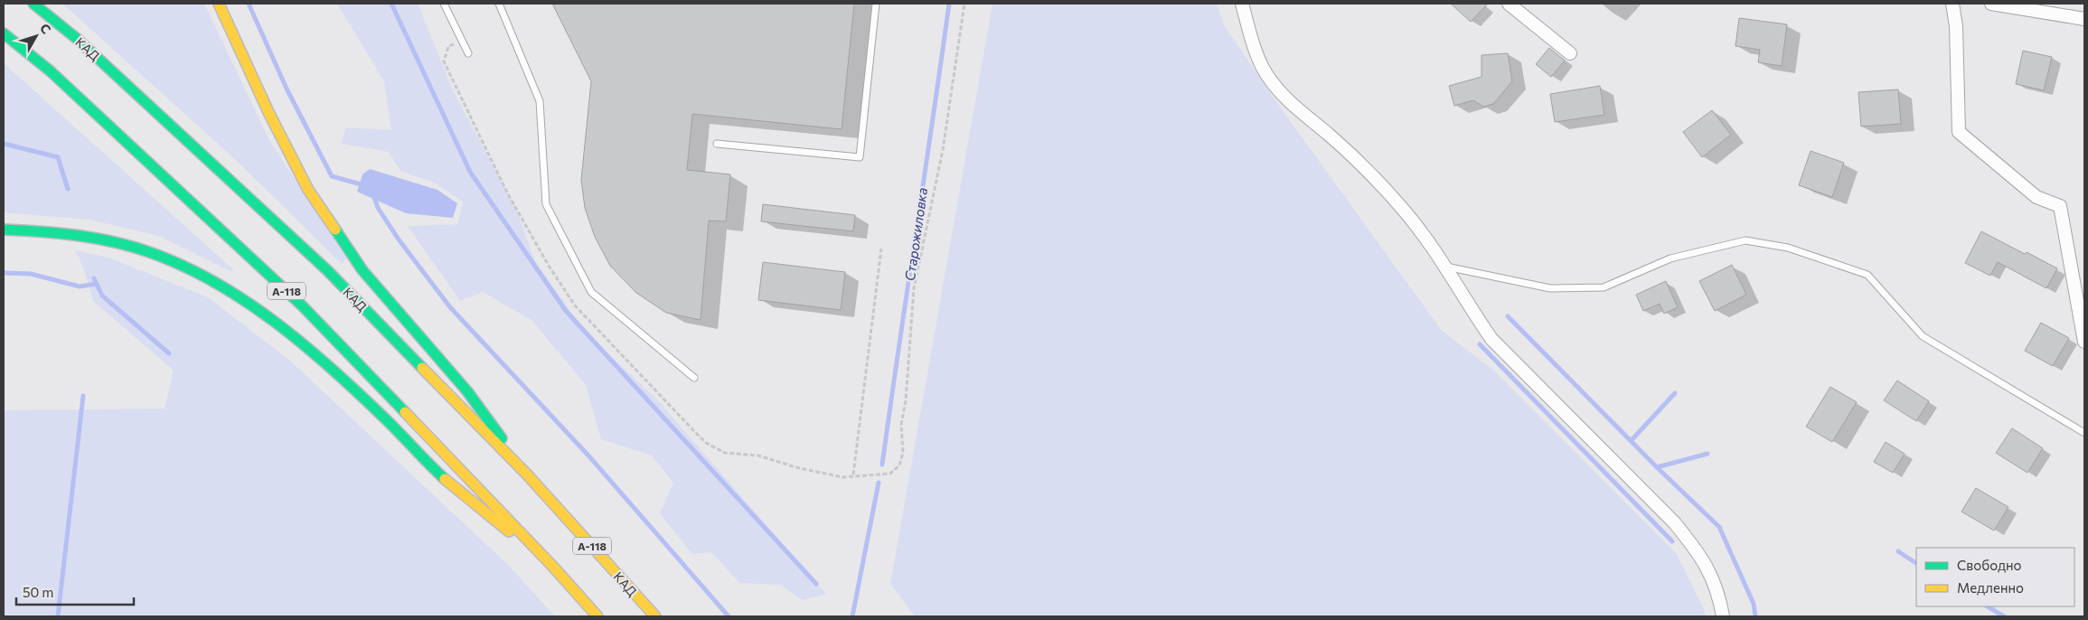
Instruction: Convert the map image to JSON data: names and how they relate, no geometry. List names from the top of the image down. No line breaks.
{"streets":{"main road":["КАД","А-118"]},"water":["Старожиловка"],"legend":["Свободно","Медленно"],"scale_bar":"50 m","north":"top right"}
